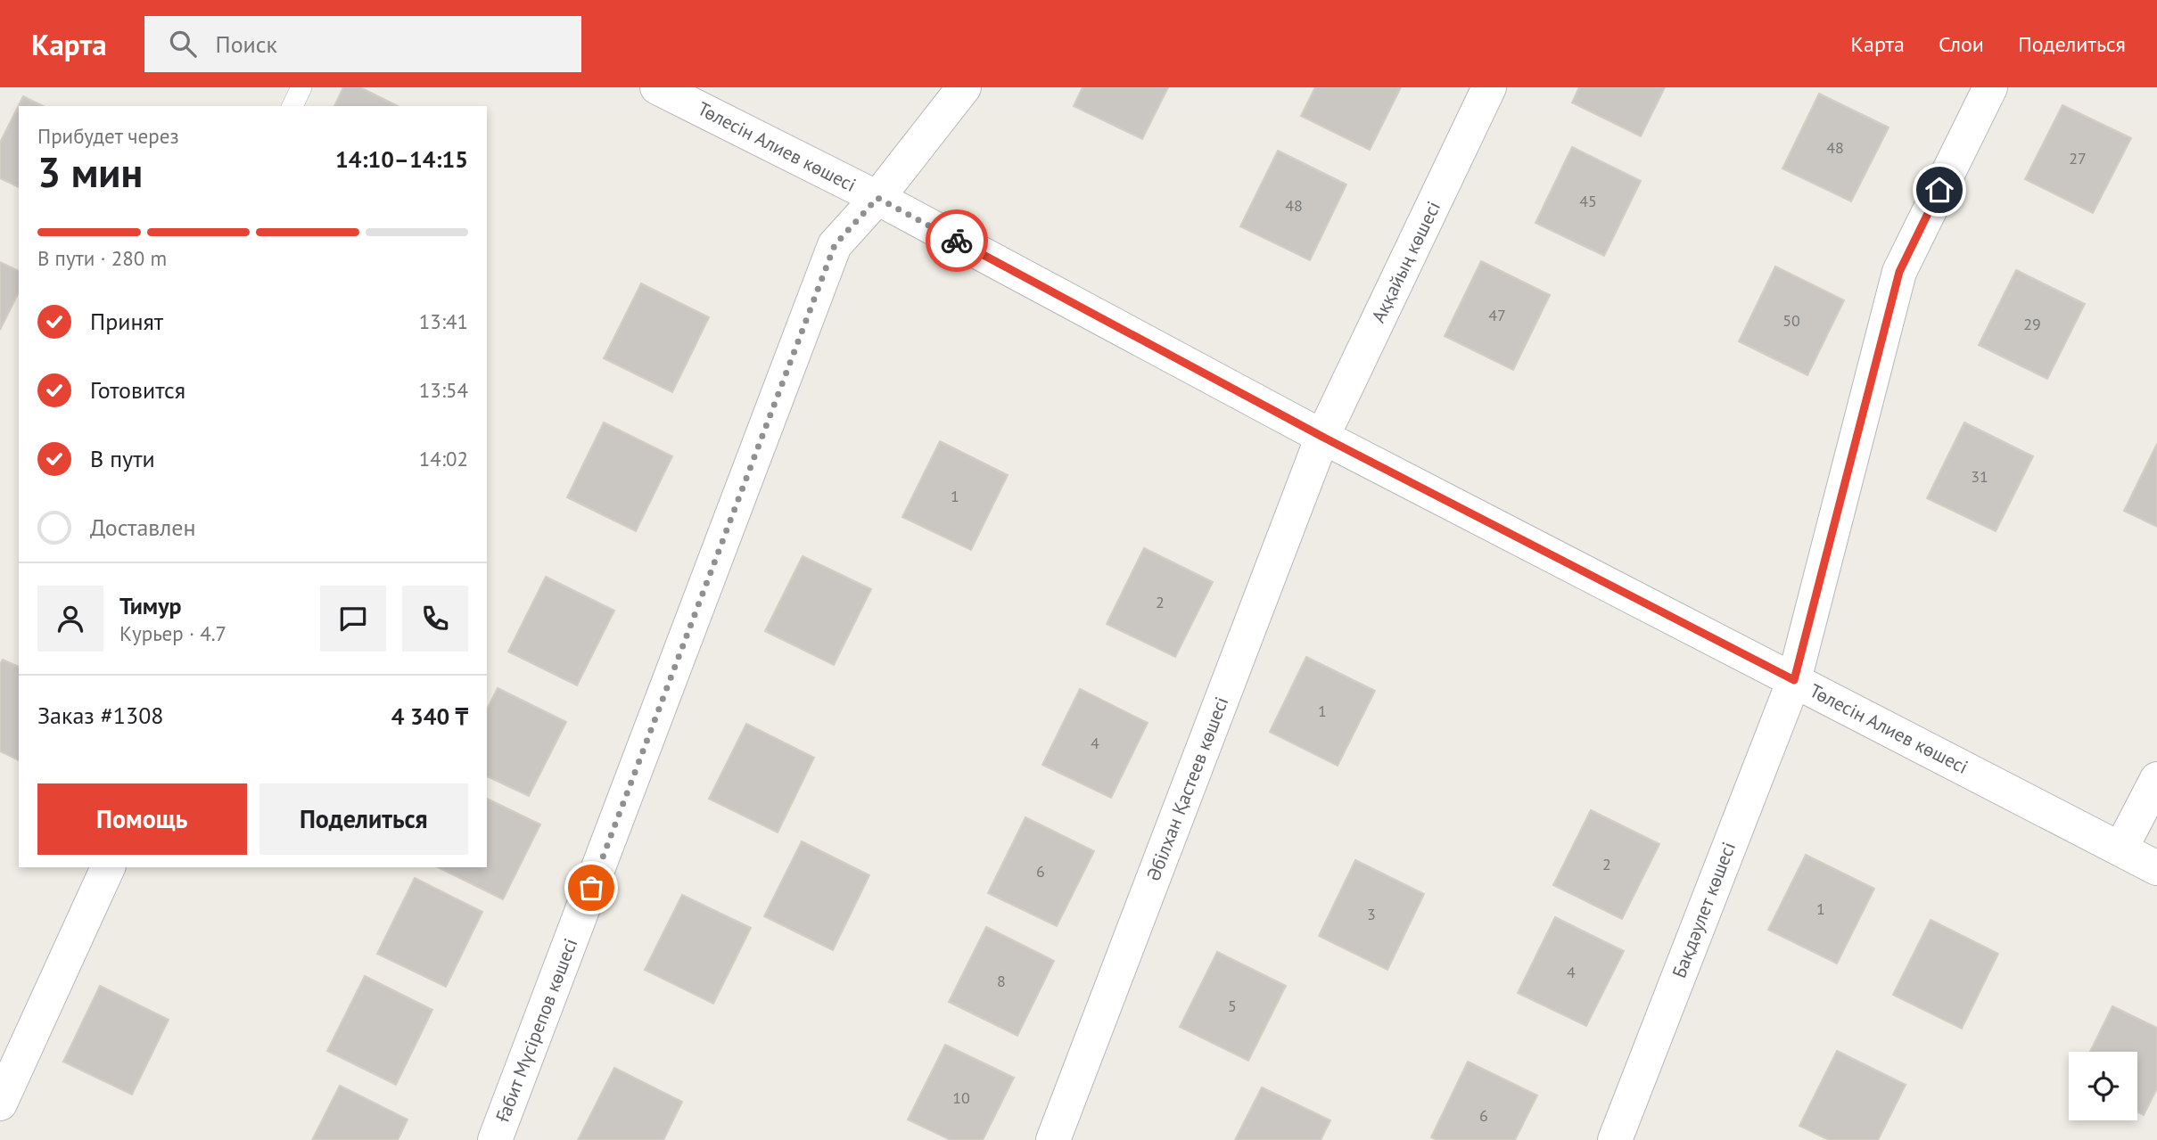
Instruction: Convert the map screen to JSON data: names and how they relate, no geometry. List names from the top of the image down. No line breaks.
{"streets":{"street":["Төлесін Алиев көшесі","Аққайың көшесі","Әбілхан Қастеев көшесi","Бақдәулет көшесi","Ғабит Мүсірепов көшесi"]},"crossings":[["Төлесін Алиев көшесі","Аққайың көшесі"],["Төлесін Алиев көшесі","Әбілхан Қастеев көшесi"],["Төлесін Алиев көшесі","Бақдәулет көшесi"],["Төлесін Алиев көшесі","Ғабит Мүсірепов көшесi"],["Аққайың көшесі","Әбілхан Қастеев көшесi"]],"house_numbers":["48","27","45","48","47","50","29","31","1","2","1","4","2","6","1","3","4","8","5","10","6"],"page":{"header":"Карта","search":"Поиск","nav":["Карта","Слои","Поделиться"],"heading":["3 мин","Прибудет через","14:10–14:15"],"panel":["Тимур","Курьер · 4.7","Заказ #1308","4 340 ₸"],"bar":"В пути · 280 m","list":[["Принят","13:41"],["Готовится","13:54"],["В пути","14:02"],"Доставлен"],"buttons":["Помощь","Поделиться"]}}
